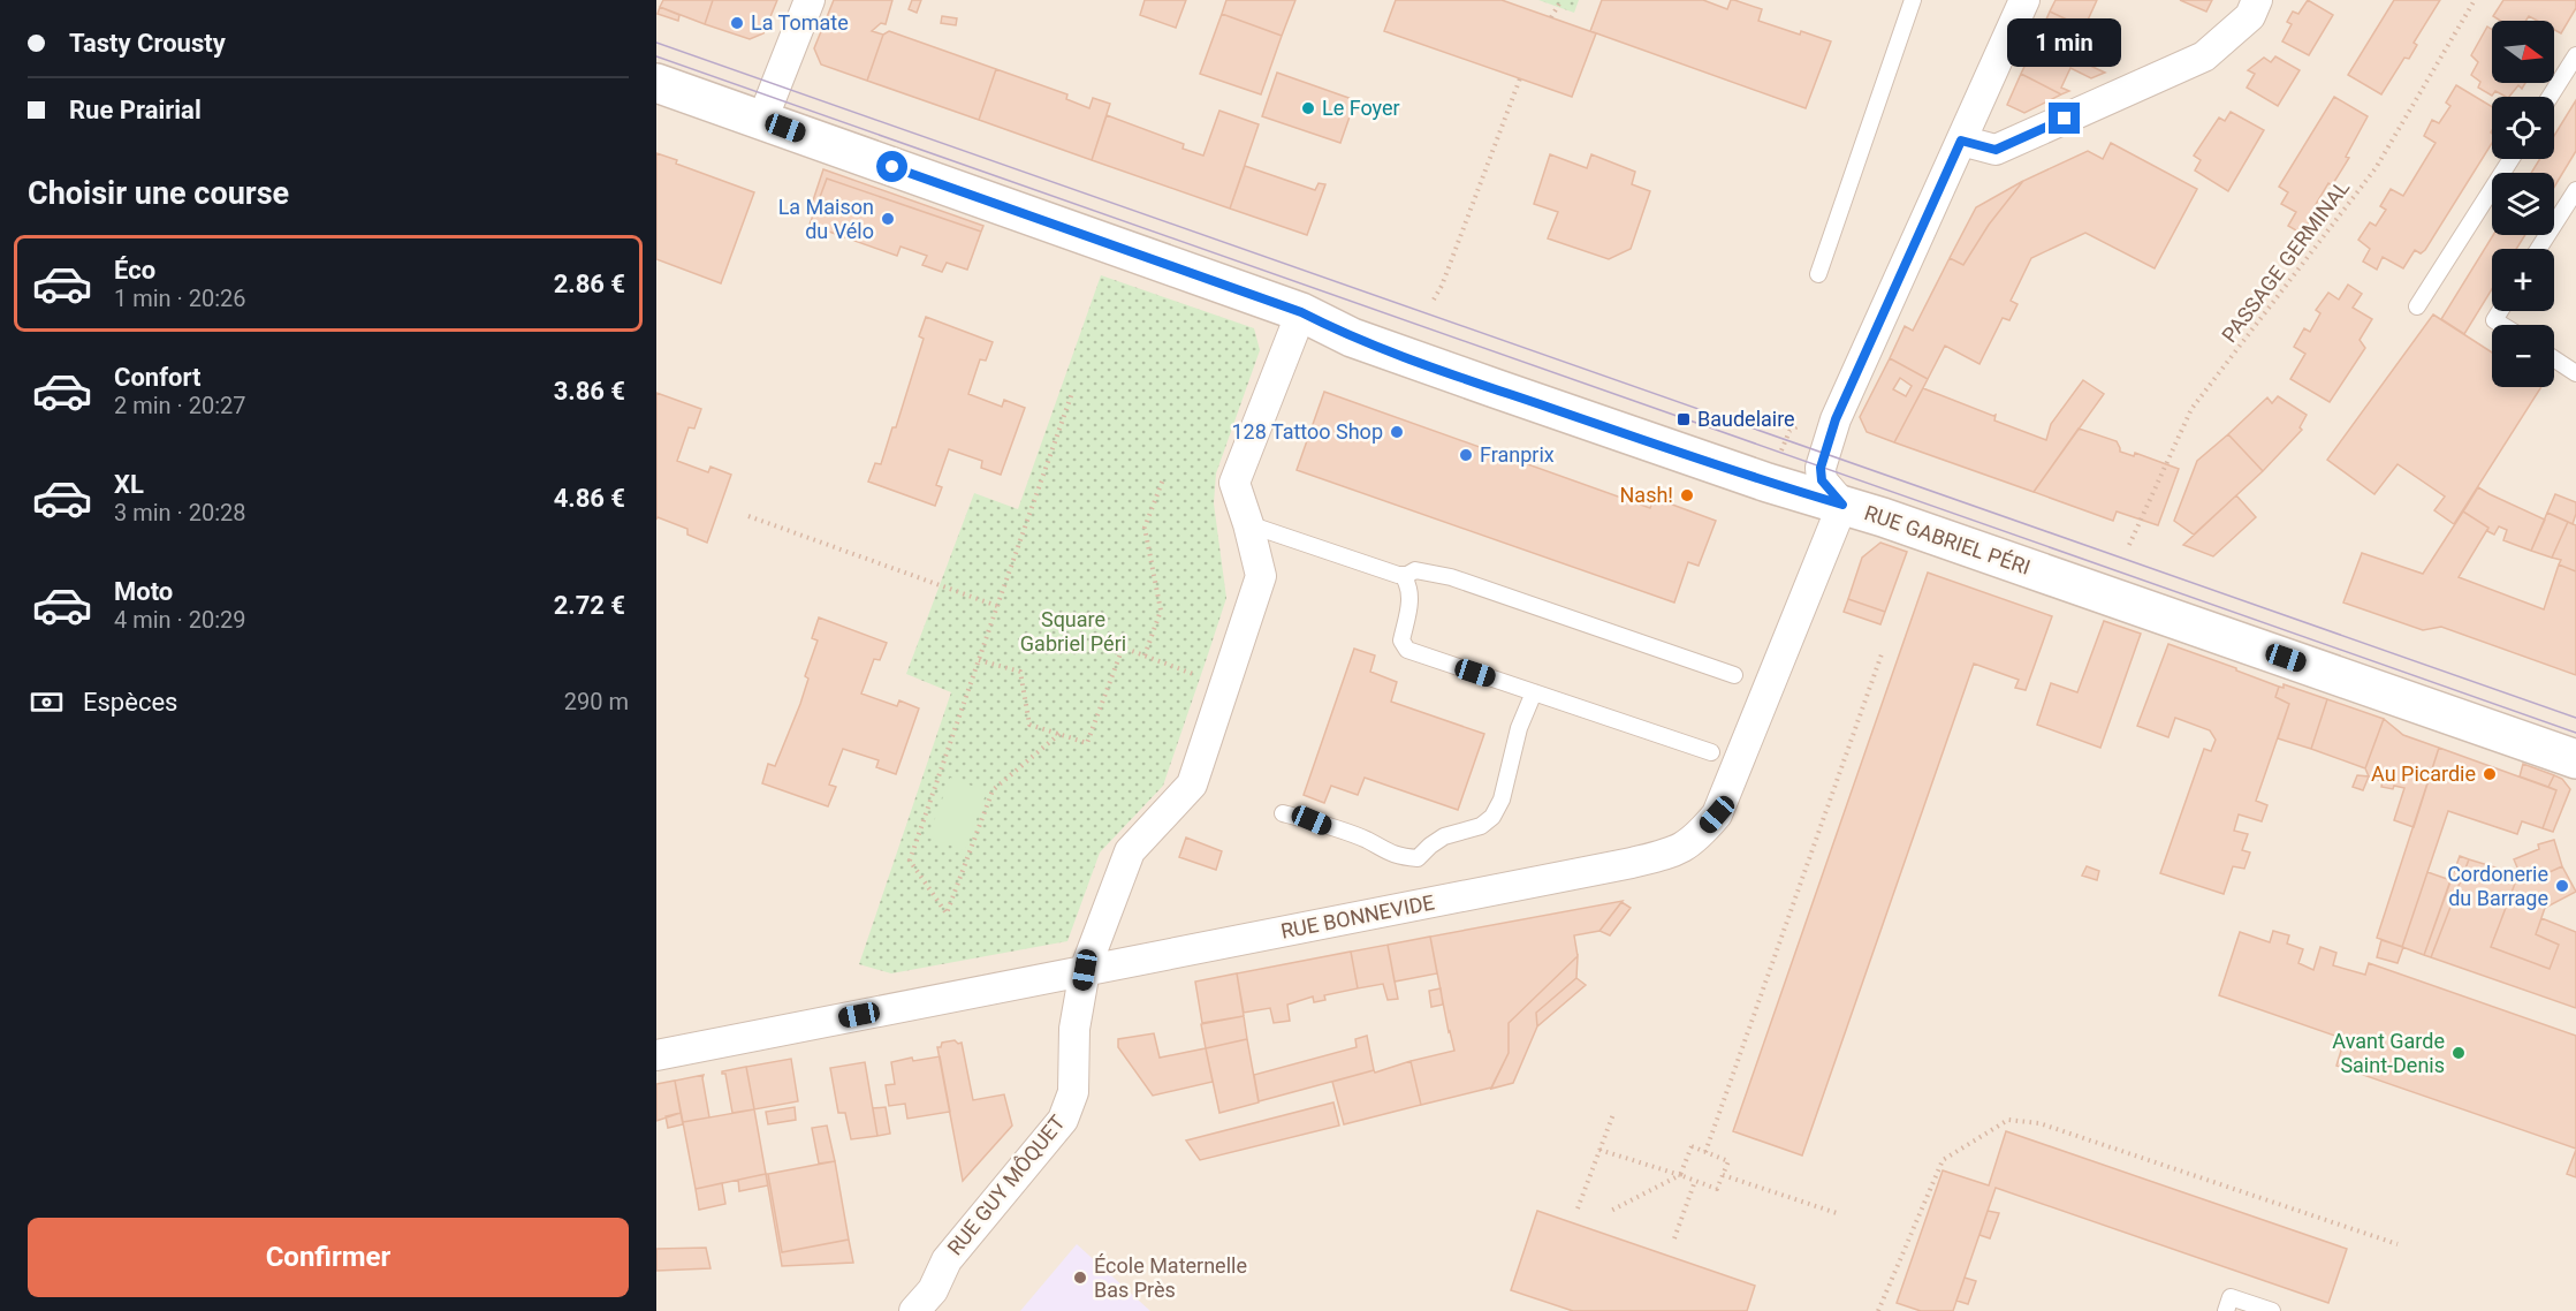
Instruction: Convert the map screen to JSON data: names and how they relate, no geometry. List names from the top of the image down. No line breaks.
{"streets":{"street":["RUE GABRIEL PÉRI","RUE BONNEVIDE","RUE GUY MÔQUET"],"path":["PASSAGE GERMINAL"]},"crossings":[["RUE GABRIEL PÉRI","RUE BONNEVIDE"],["RUE GABRIEL PÉRI","RUE GUY MÔQUET"],["RUE BONNEVIDE","RUE GUY MÔQUET"]],"parks":["Square Gabriel Péri"],"places":{"other":["La Tomate","Le Foyer","La Maison du Vélo","128 Tattoo Shop","Franprix","Nash!","Au Picardie","Cordonerie du Barrage","Avant Garde Saint-Denis","École Maternelle Bas Près"],"transit":["Baudelaire"]},"north":"right","page":{"banner":["Tasty Crousty","Rue Prairial"],"bubble":"1 min","map_buttons":["+","−"],"heading":"Choisir une course","list":[{"name":"Éco","note":"1 min · 20:26","value":"2.86 €"},{"name":"Confort","note":"2 min · 20:27","value":"3.86 €"},{"name":"XL","note":"3 min · 20:28","value":"4.86 €"},{"name":"Moto","note":"4 min · 20:29","value":"2.72 €"}],"pay":["Espèces","290 m"],"buttons":"Confirmer"}}
